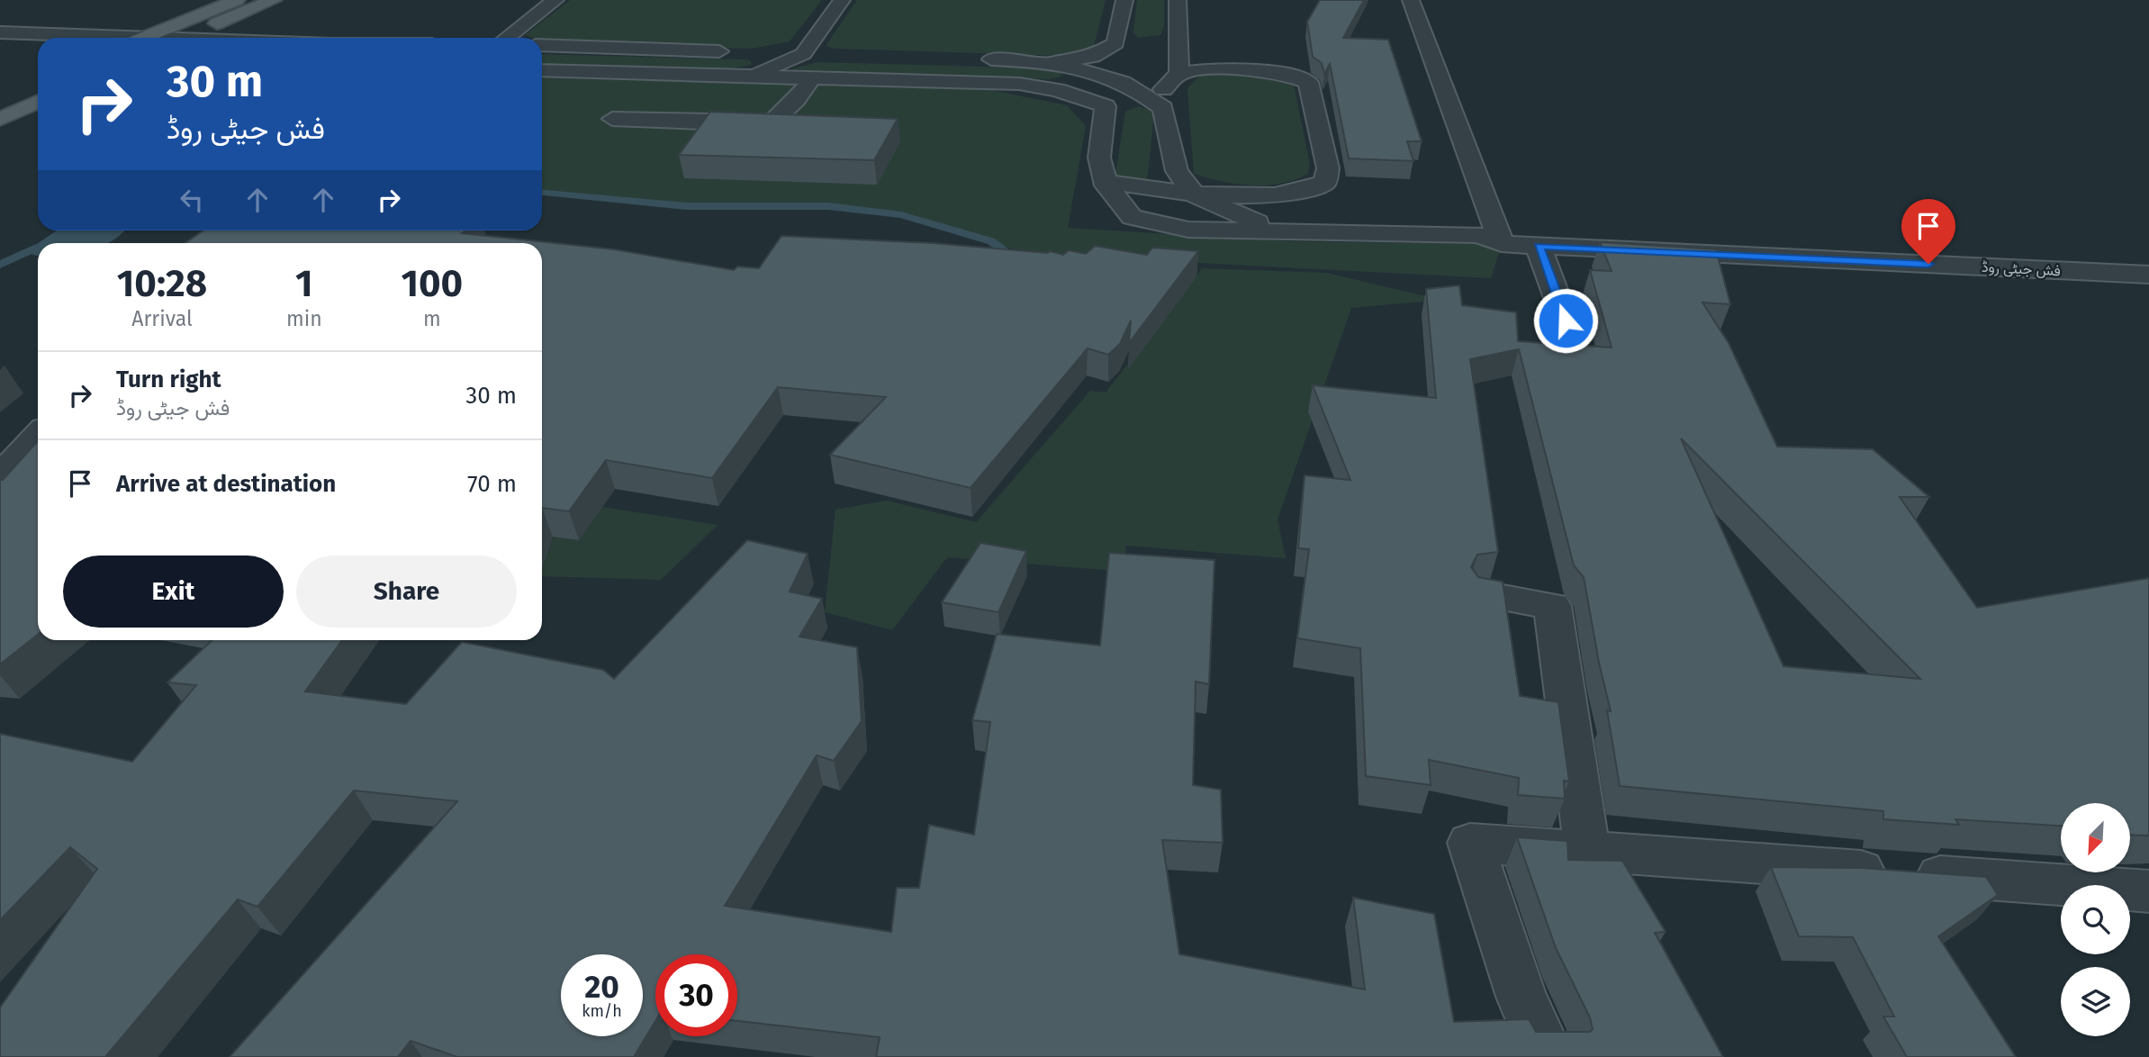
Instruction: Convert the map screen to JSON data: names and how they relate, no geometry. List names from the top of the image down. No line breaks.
{"streets":{"street":["فش جیٹی روڈ"]},"north":"bottom left","page":{"turn":["30 m","فش جیٹی روڈ"],"eta":["10:28","Arrival","1","min","100","m"],"list":[{"name":"Turn right","note":"فش جیٹی روڈ","value":"30 m"},{"name":"Arrive at destination","value":"70 m"}],"buttons":["Exit","Share"],"speed":"20 km/h","limit":"30"}}
